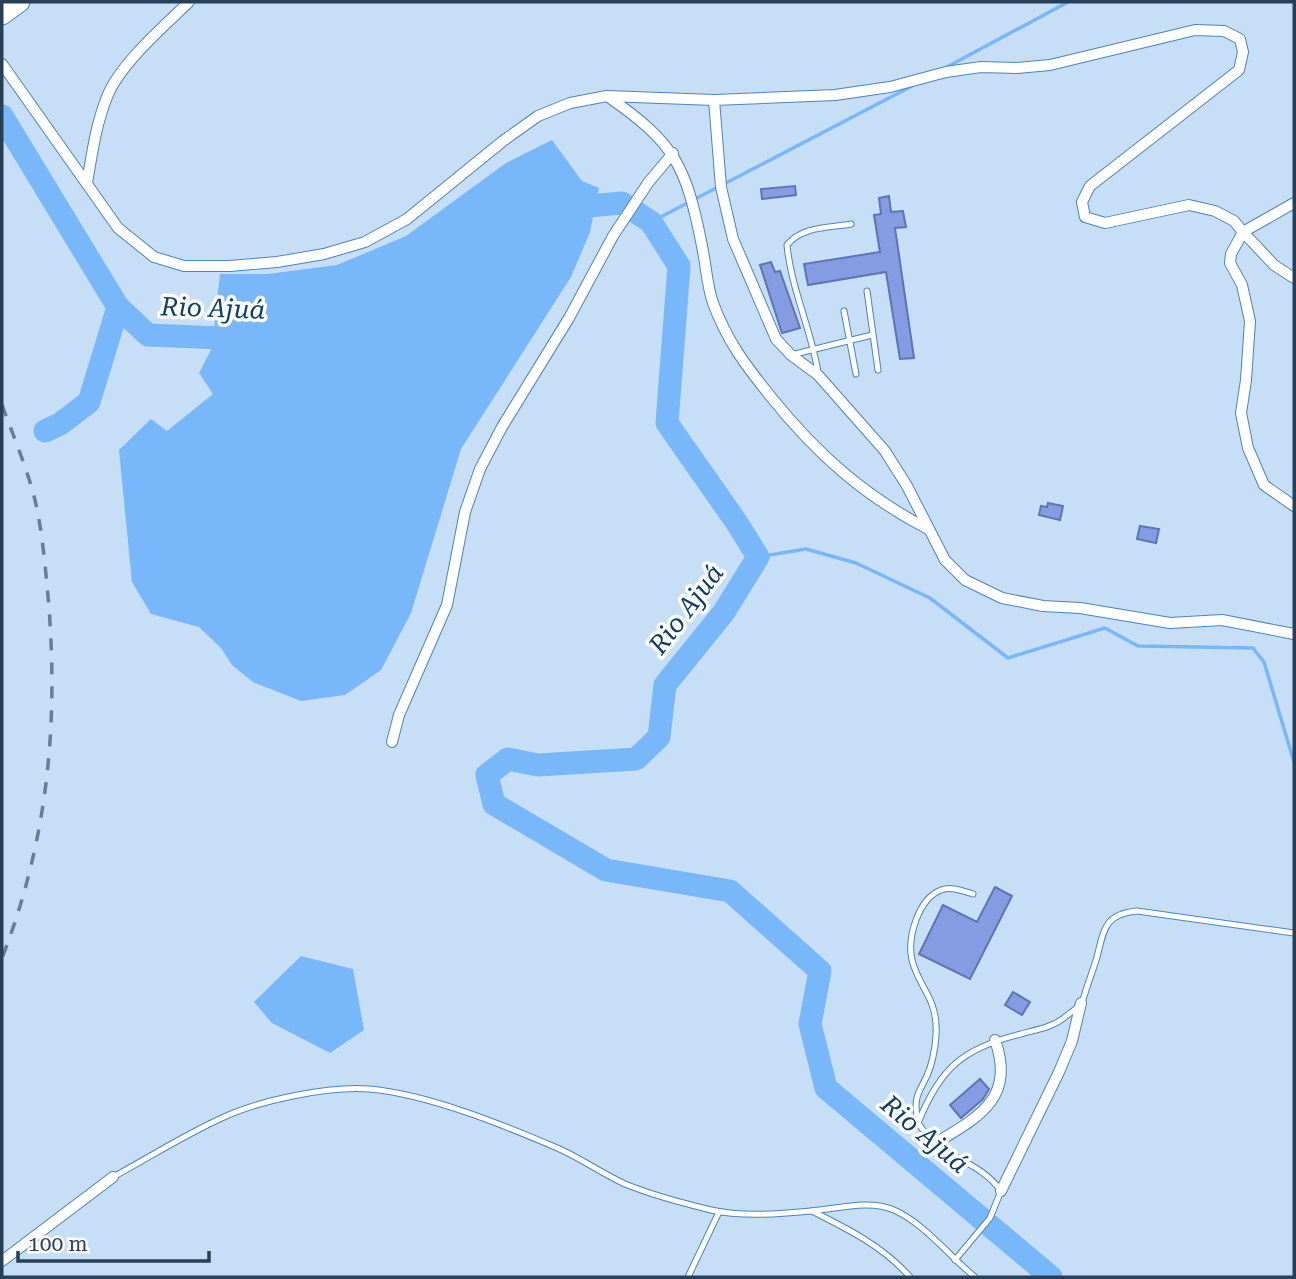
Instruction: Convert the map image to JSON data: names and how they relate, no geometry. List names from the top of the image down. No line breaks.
{"water":["Rio Ajuá"],"scale_bar":"100 m"}
